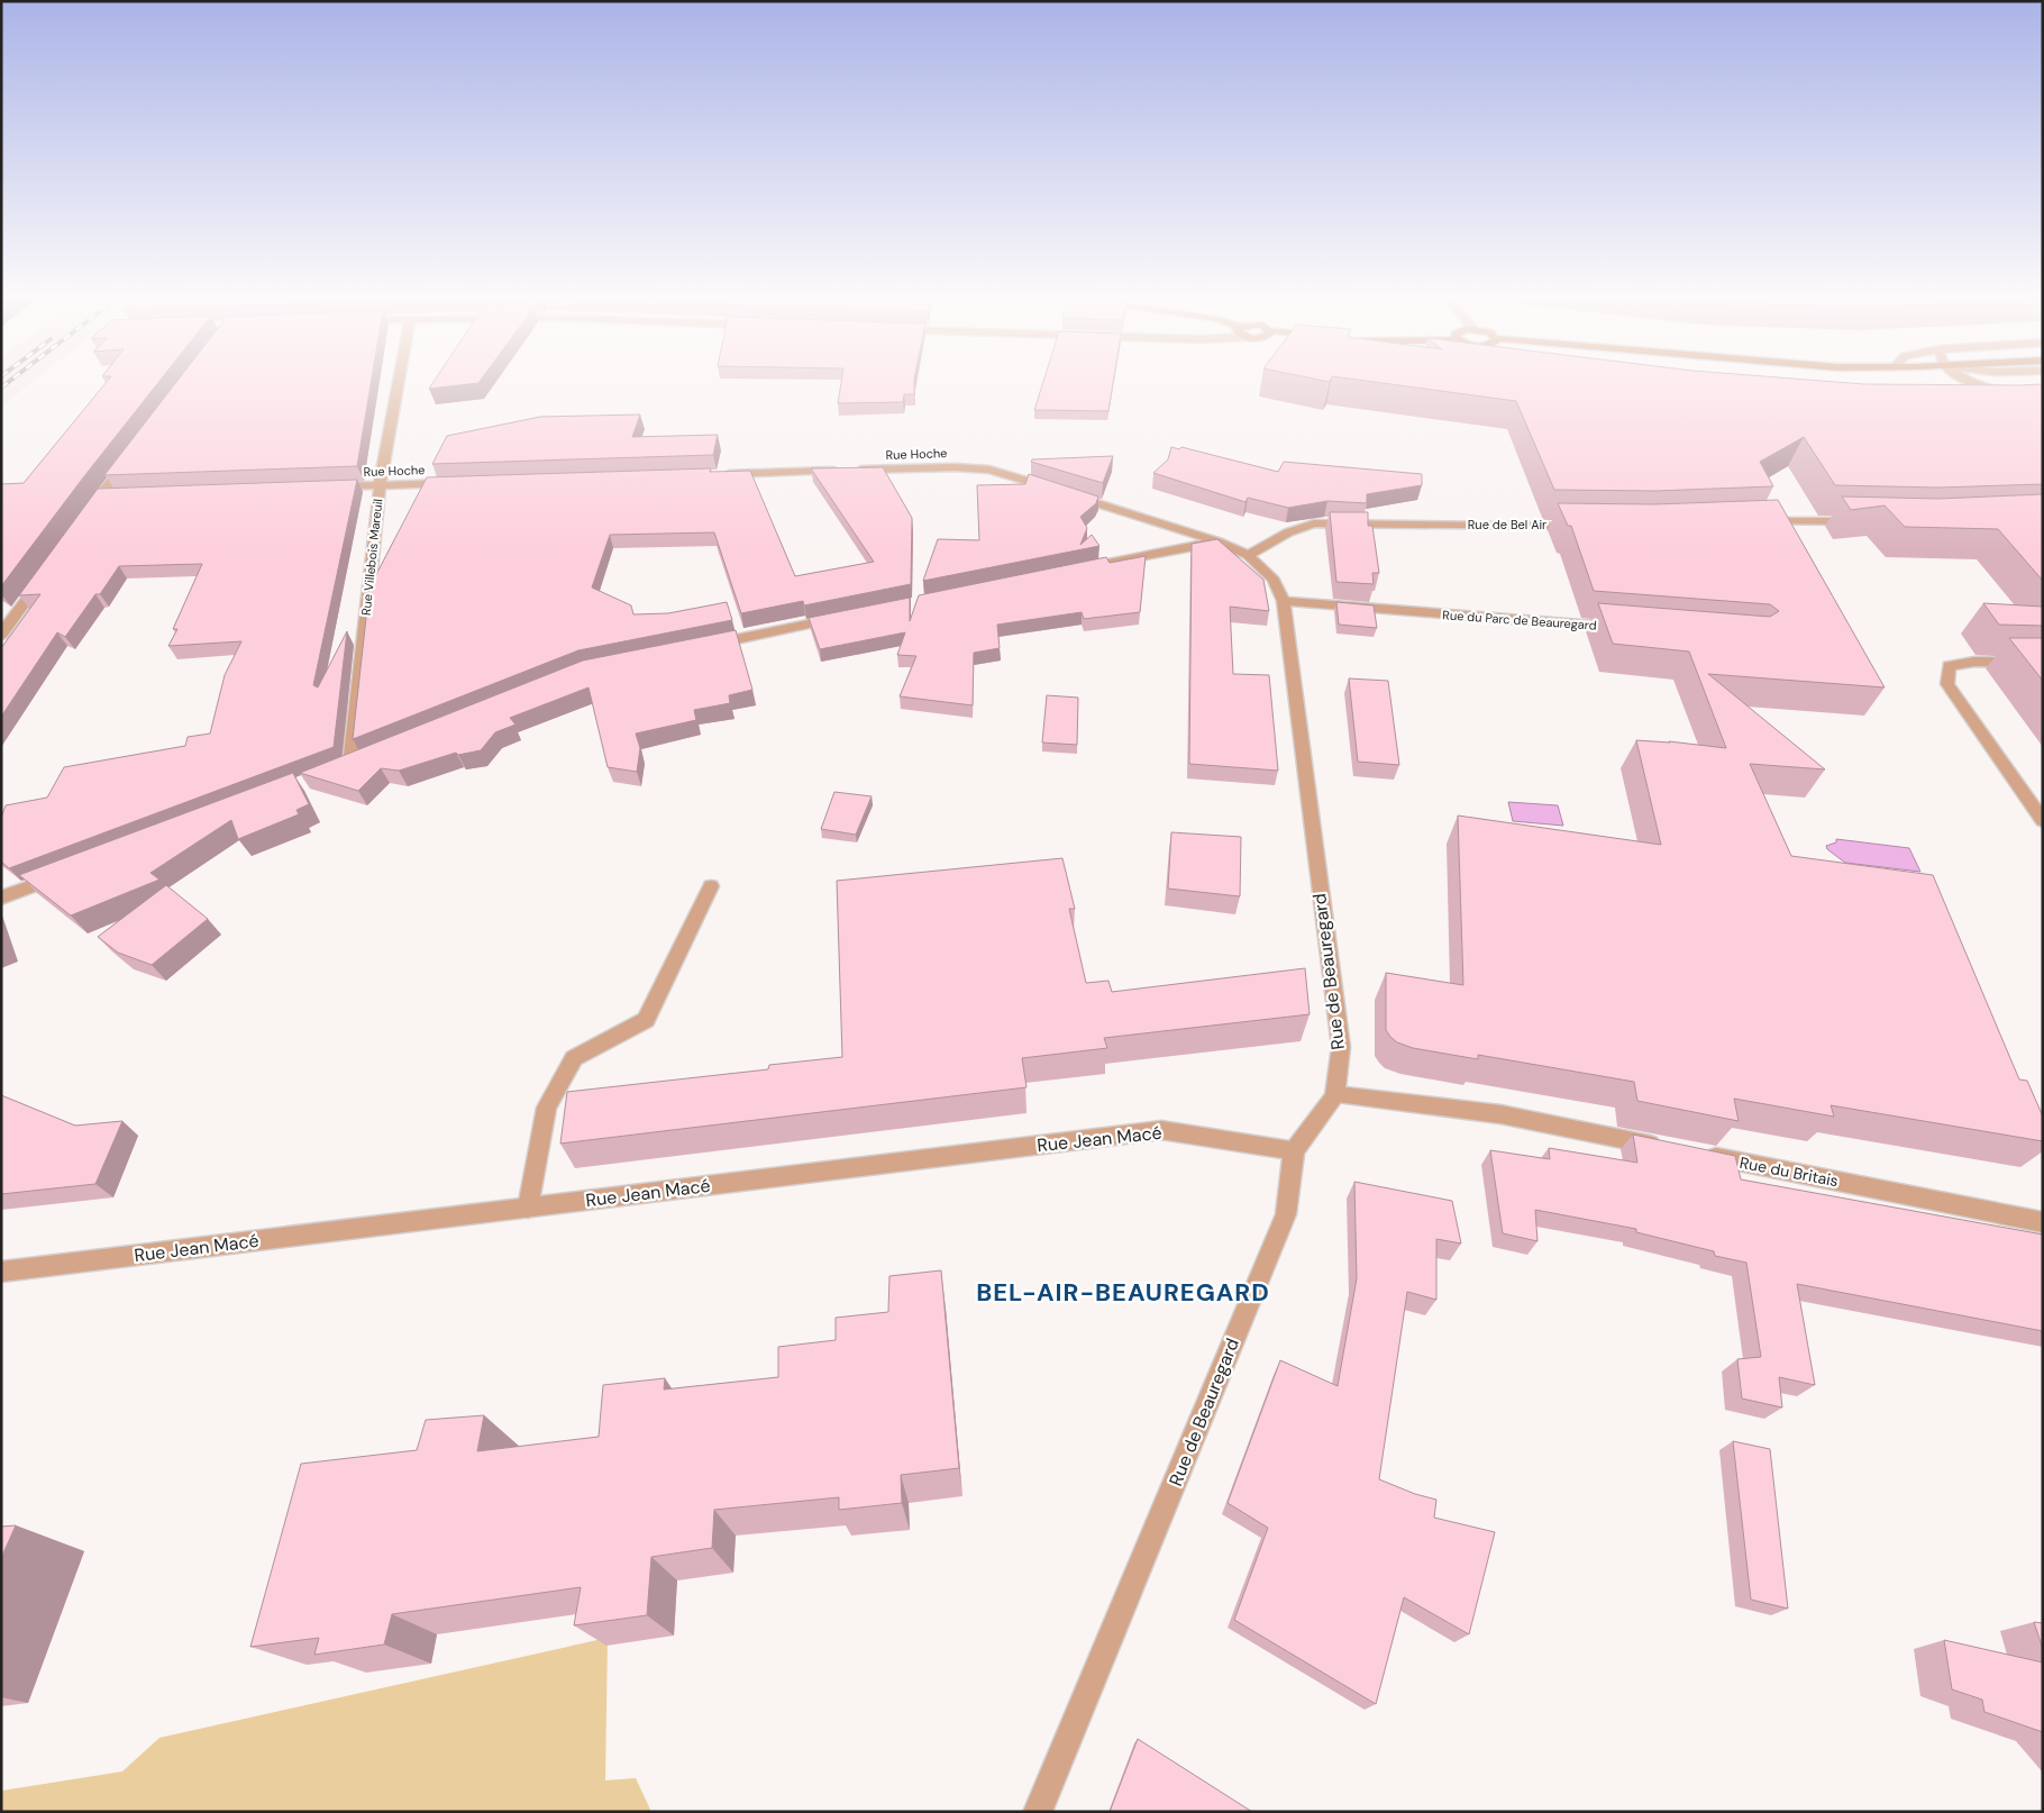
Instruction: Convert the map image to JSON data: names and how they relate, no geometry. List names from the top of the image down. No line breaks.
{"streets":{"street":["Rue Hoche","Rue de Bel Air","Rue Villebois Mareuil","Rue du Parc de Beauregard","Rue de Beauregard","Rue Jean Macé","Rue du Britais"]},"crossings":[["Rue Hoche","Rue Villebois Mareuil"],["Rue Hoche","Rue de Beauregard"],["Rue de Bel Air","Rue de Beauregard"],["Rue du Parc de Beauregard","Rue de Beauregard"],["Rue de Beauregard","Rue Jean Macé"]],"districts":["BEL-AIR-BEAUREGARD"]}
